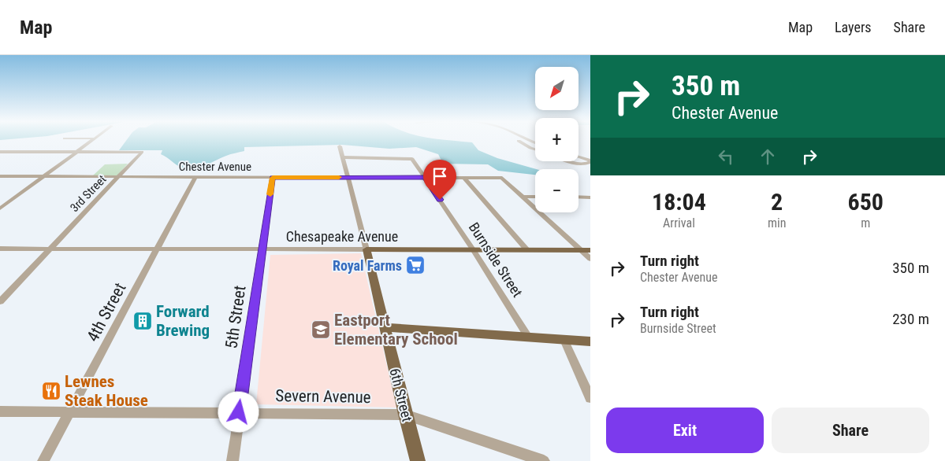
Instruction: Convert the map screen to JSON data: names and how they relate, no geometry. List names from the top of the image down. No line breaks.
{"streets":{"main road":["Chesapeake Avenue","6th Street"],"street":["Chester Avenue","3rd Street","Burnside Street","4th Street","5th Street","Severn Avenue"]},"crossings":[["Chester Avenue","3rd Street"],["Chester Avenue","Burnside Street"],["Chester Avenue","4th Street"],["Chester Avenue","5th Street"],["Chester Avenue","6th Street"],["3rd Street","Chesapeake Avenue"],["Chesapeake Avenue","Burnside Street"],["Chesapeake Avenue","4th Street"],["Chesapeake Avenue","5th Street"],["Chesapeake Avenue","6th Street"],["4th Street","Severn Avenue"],["5th Street","Severn Avenue"],["6th Street","Severn Avenue"]],"places":{"supermarket":["Royal Farms"],"building":["Forward Brewing"],"school or university":["Eastport Elementary School"],"restaurant":["Lewnes Steak House"]},"north":"bottom left","page":{"header":"Map","nav":["Map","Layers","Share"],"turn":["350 m","Chester Avenue"],"map_buttons":["+","−"],"eta":["18:04","Arrival","2","min","650","m"],"list":[{"name":"Turn right","note":"Chester Avenue","value":"350 m"},{"name":"Turn right","note":"Burnside Street","value":"230 m"}],"buttons":["Exit","Share"]}}
